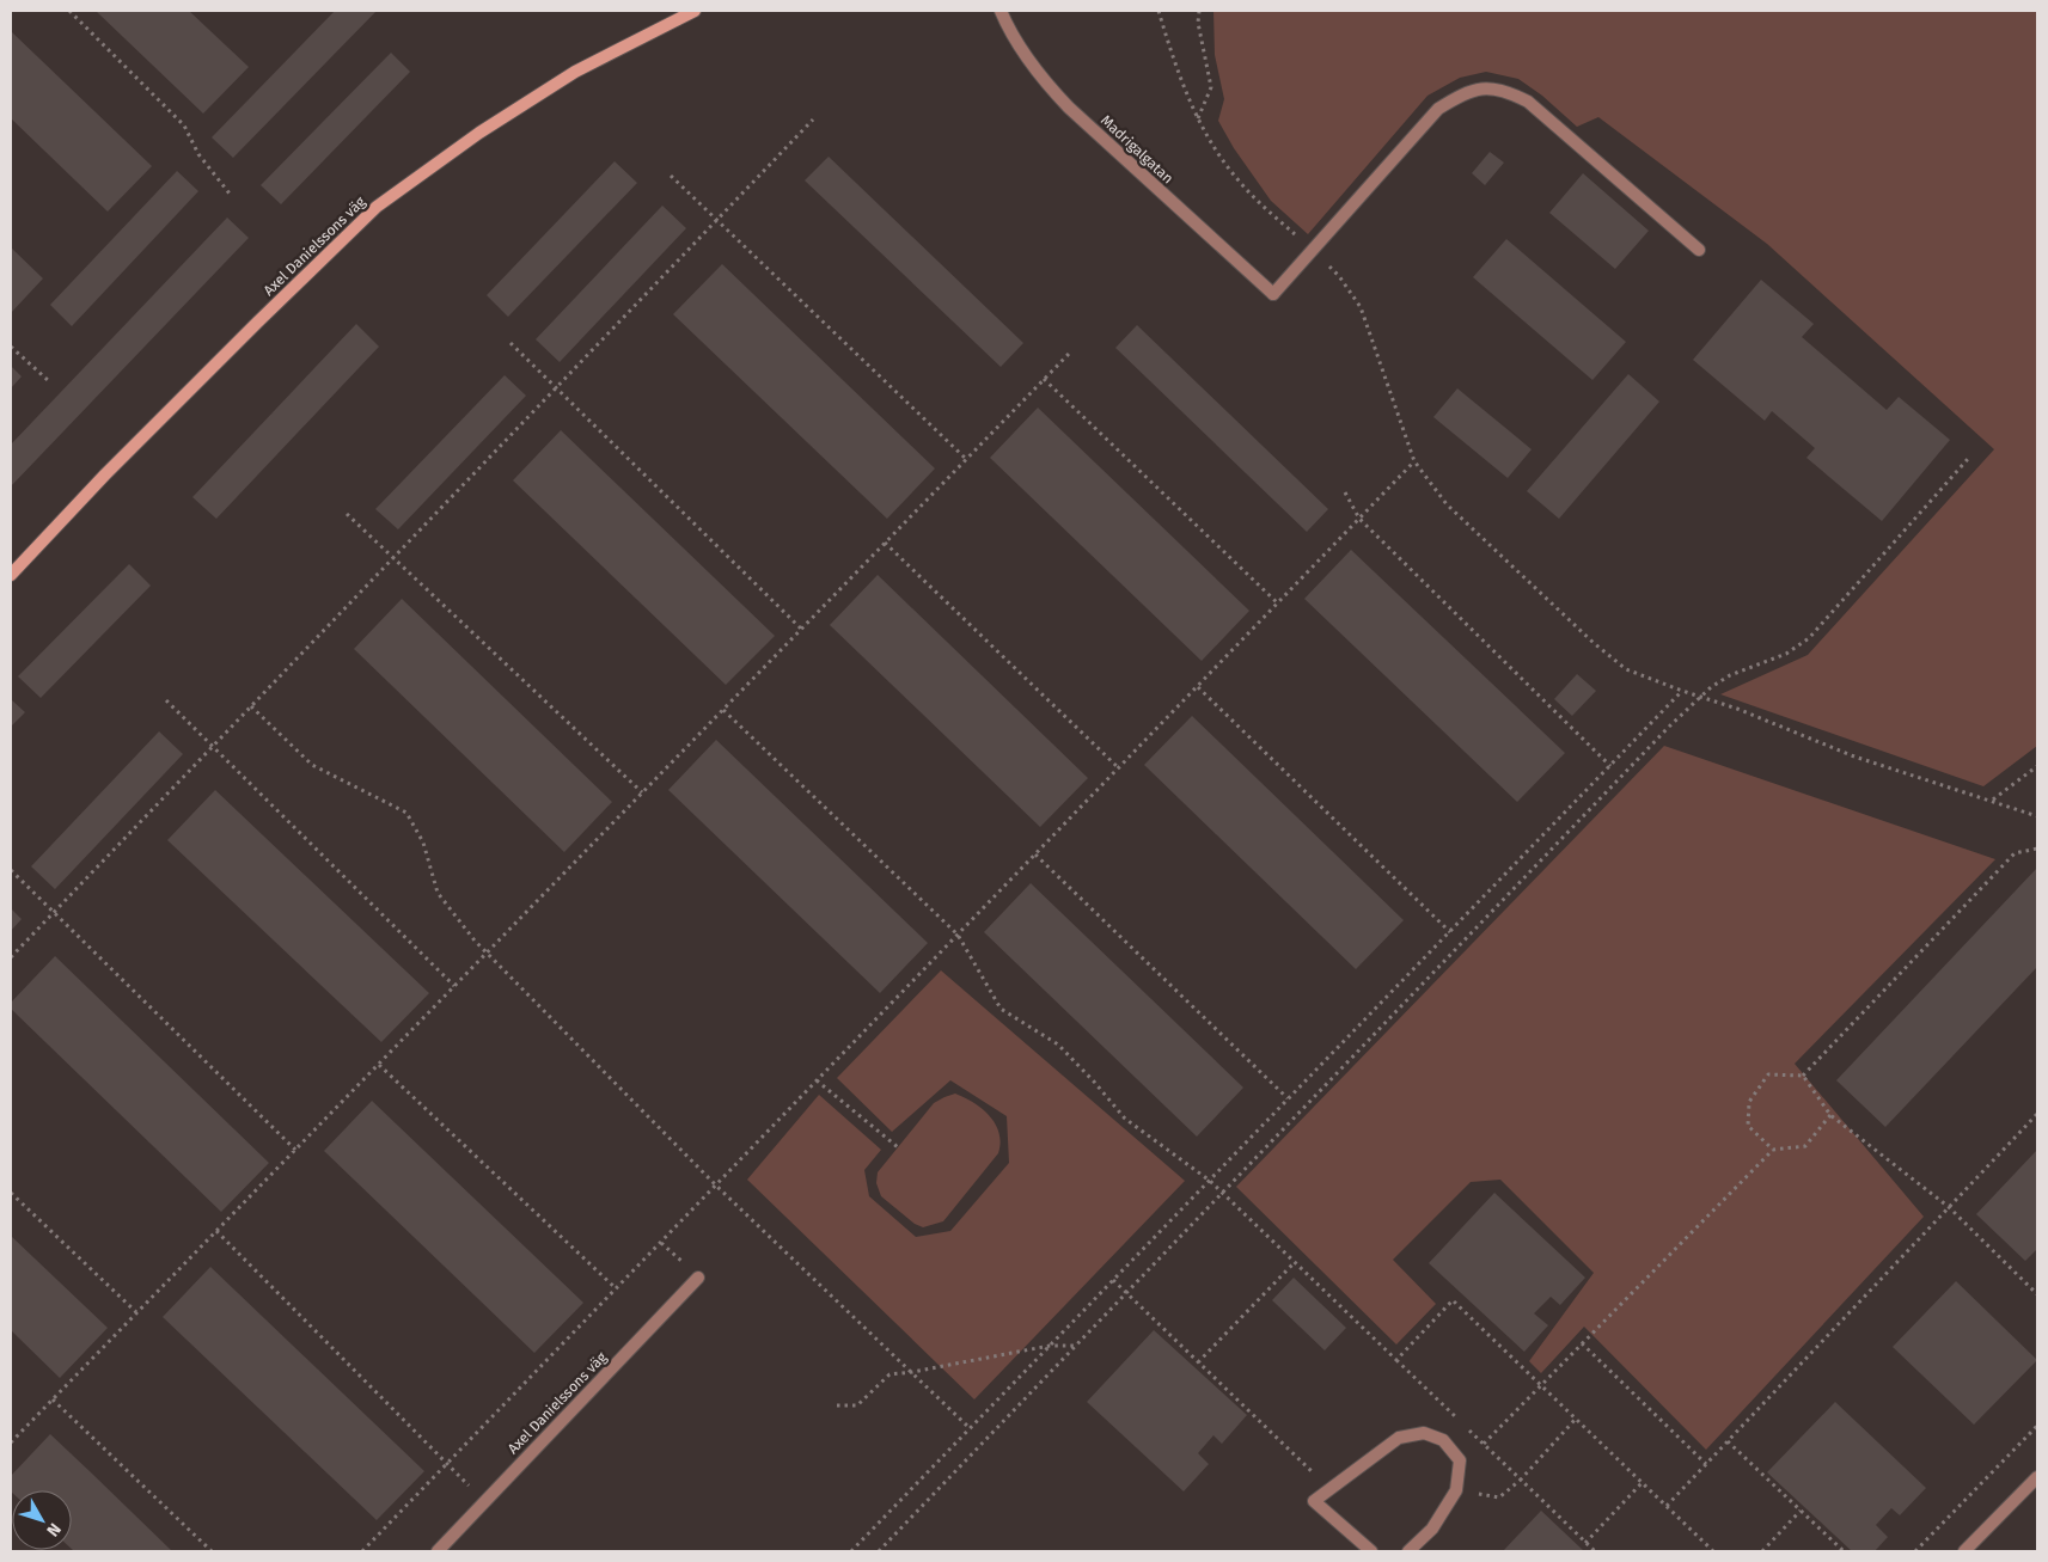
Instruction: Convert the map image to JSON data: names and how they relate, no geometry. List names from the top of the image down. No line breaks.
{"streets":{"street":["Madrigalgatan","Axel Danielssons väg"]},"north":"bottom right"}
